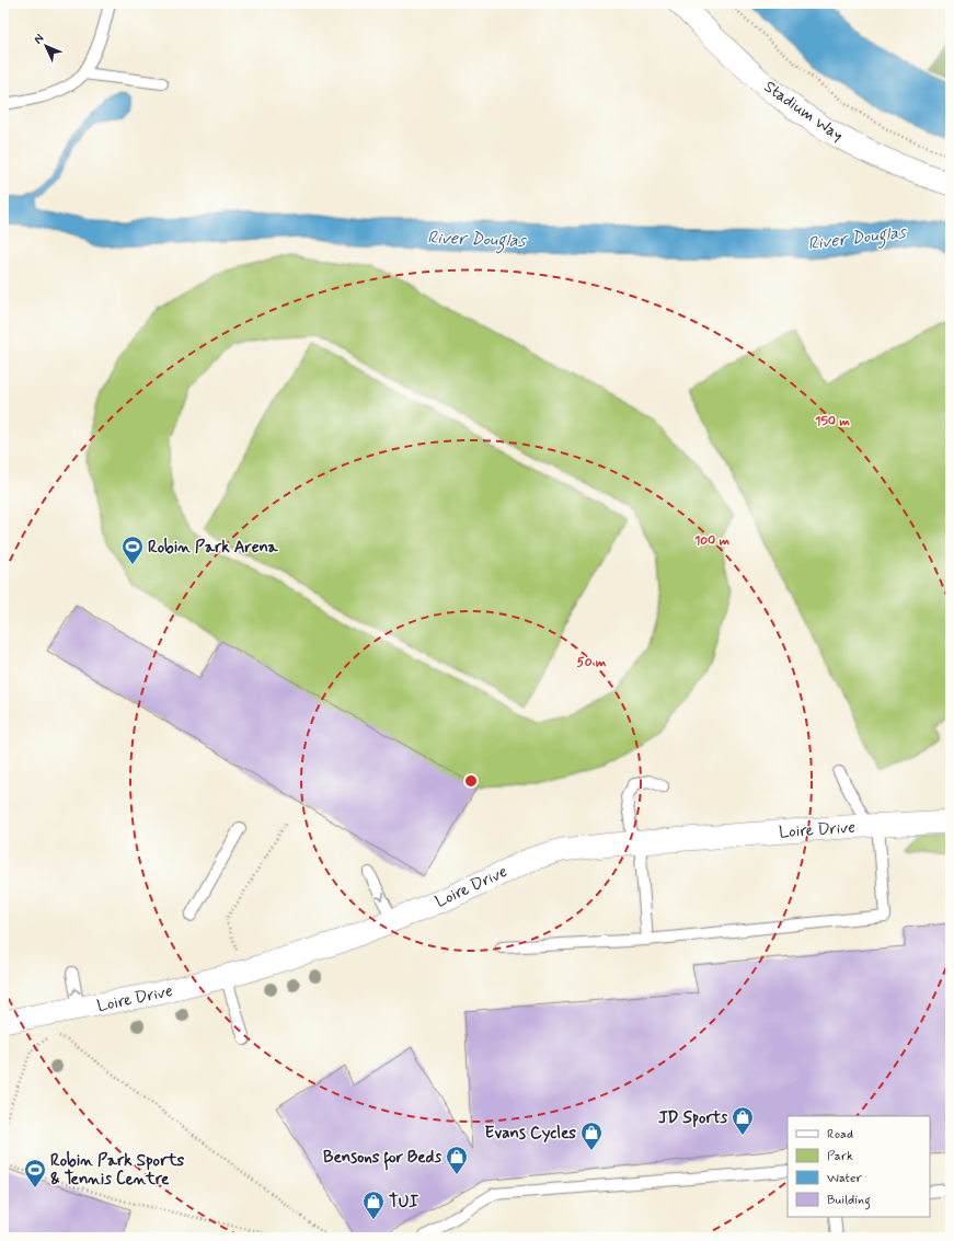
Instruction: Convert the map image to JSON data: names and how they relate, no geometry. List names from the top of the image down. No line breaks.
{"streets":{"street":["Stadium Way","Loire Drive"]},"water":["River Douglas"],"places":{"sports":["Robin Park Arena","Robin Park Sports & Tennis Centre"],"shop":["JD Sports","Evans Cycles","Bensons for Beds","TUI"]},"legend":["Road","Park","Water","Building"],"north":"top left","rings":["150 m","100 m","50 m"]}
